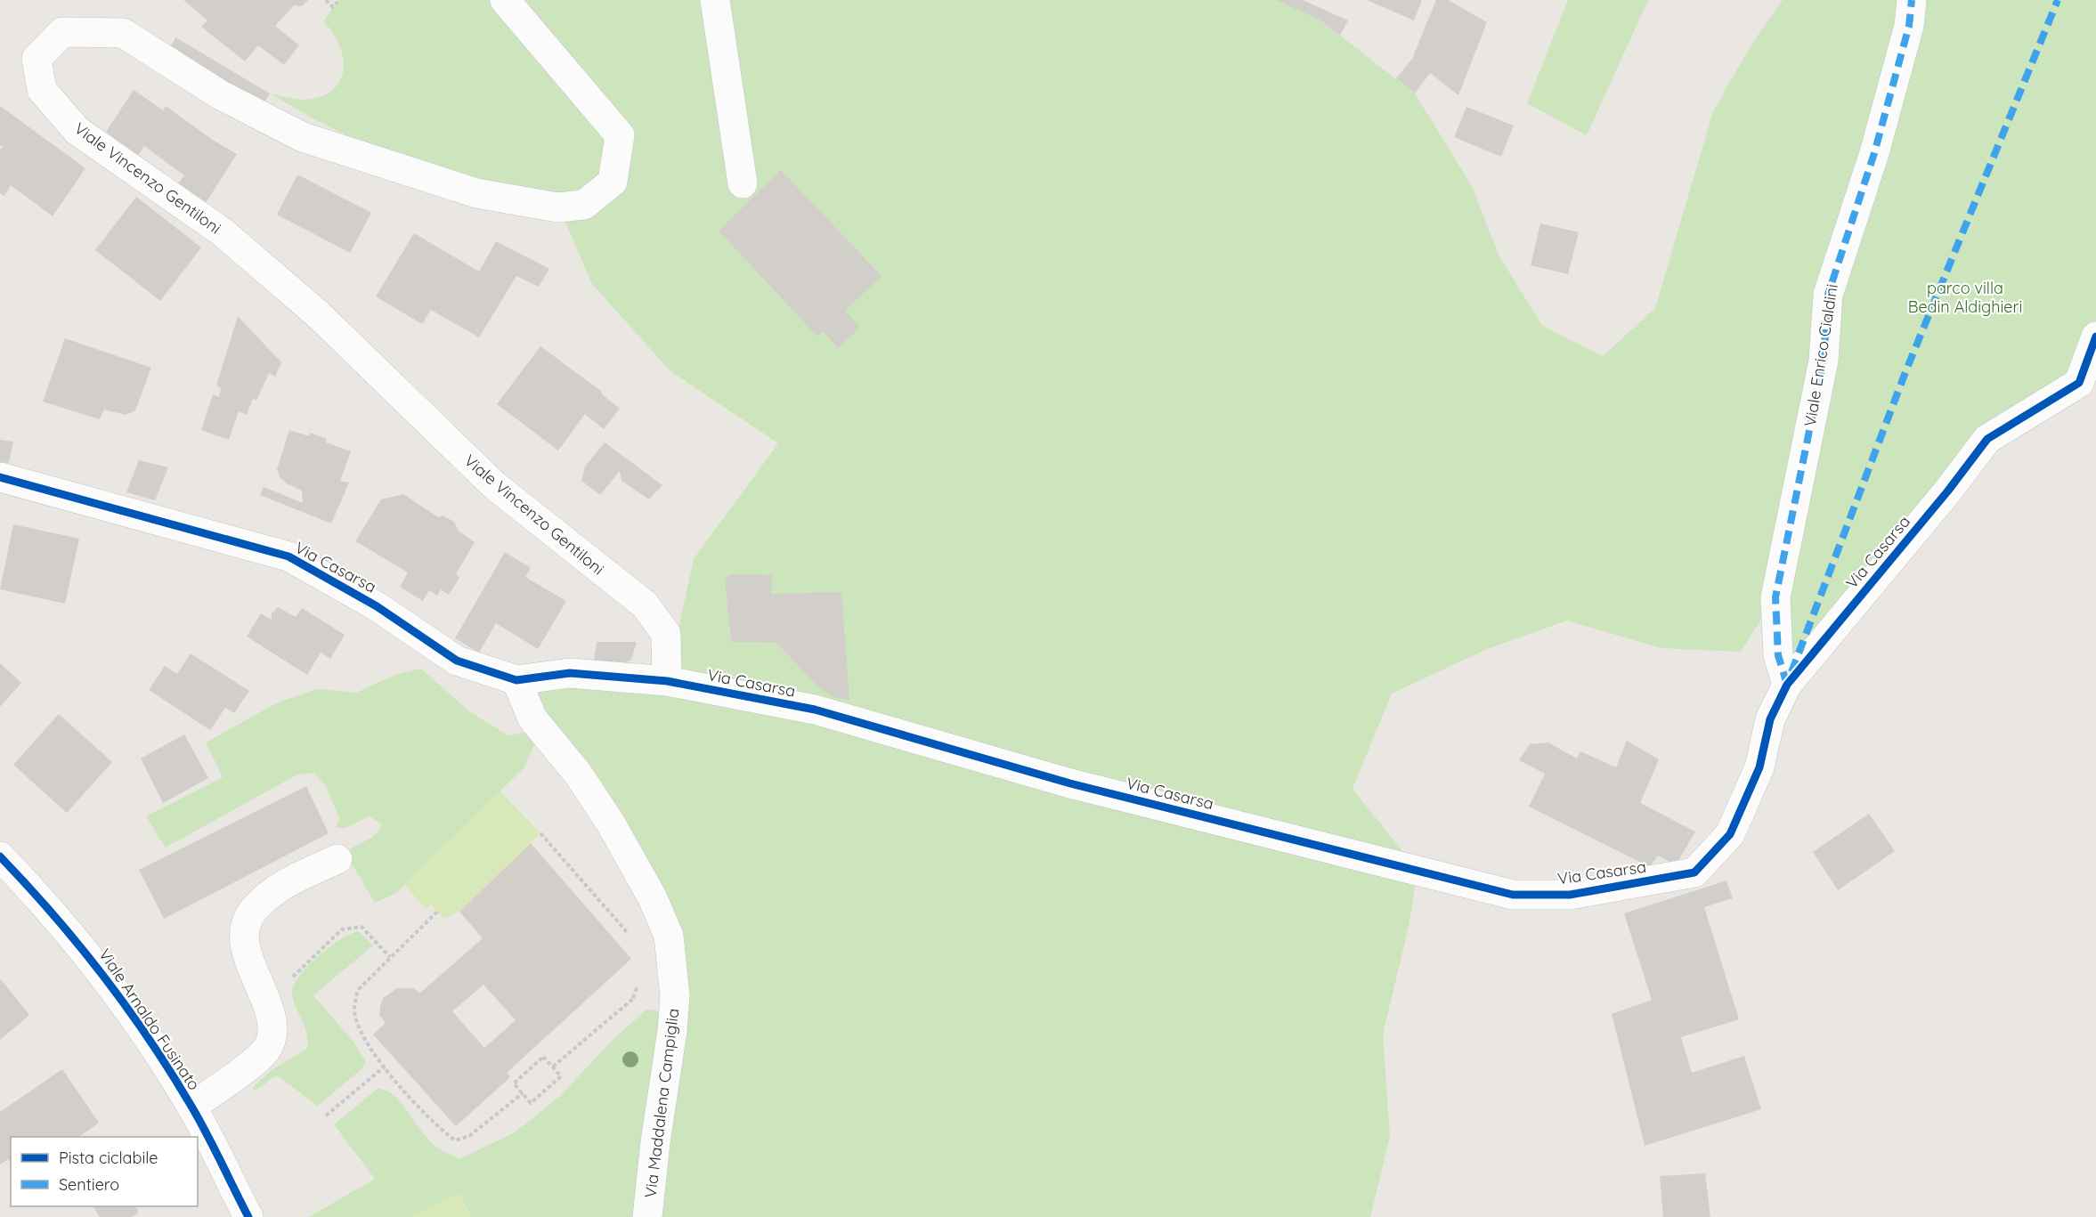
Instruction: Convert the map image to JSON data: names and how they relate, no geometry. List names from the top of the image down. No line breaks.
{"streets":{"street":["Viale Vincenzo Gentiloni","Viale Enrico Cialdini","Via Casarsa","Viale Arnaldo Fusinato","Via Maddalena Campiglia"]},"crossings":[["Viale Vincenzo Gentiloni","Via Casarsa"],["Viale Enrico Cialdini","Via Casarsa"],["Via Casarsa","Via Maddalena Campiglia"]],"parks":["parco villa Bedin Aldighieri"],"legend":["Pista ciclabile","Sentiero"]}
